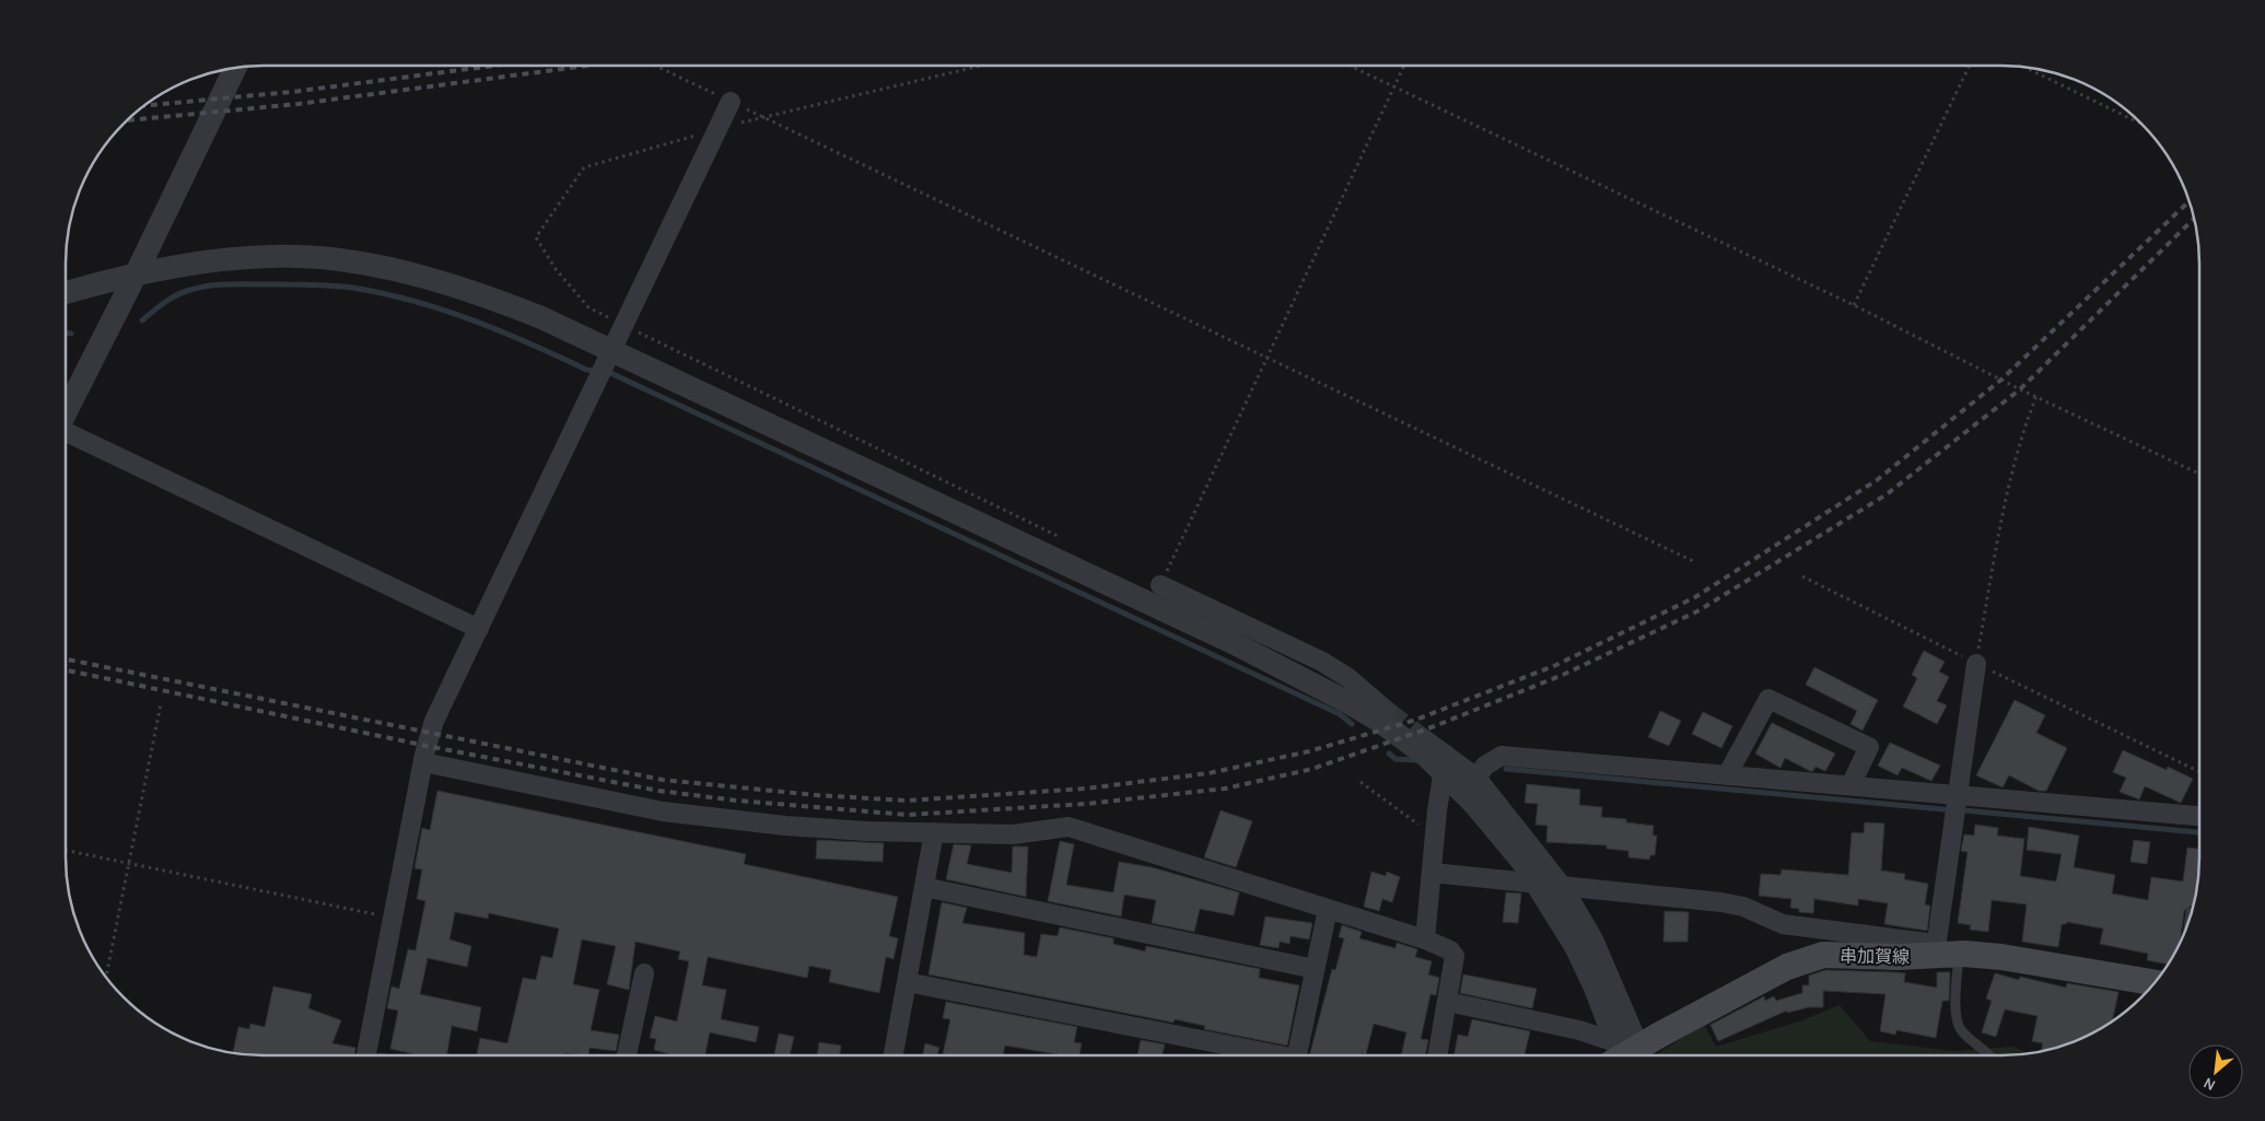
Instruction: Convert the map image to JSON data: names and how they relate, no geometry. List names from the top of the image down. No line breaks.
{"streets":{"main road":["串加賀線"]},"north":"bottom left"}
